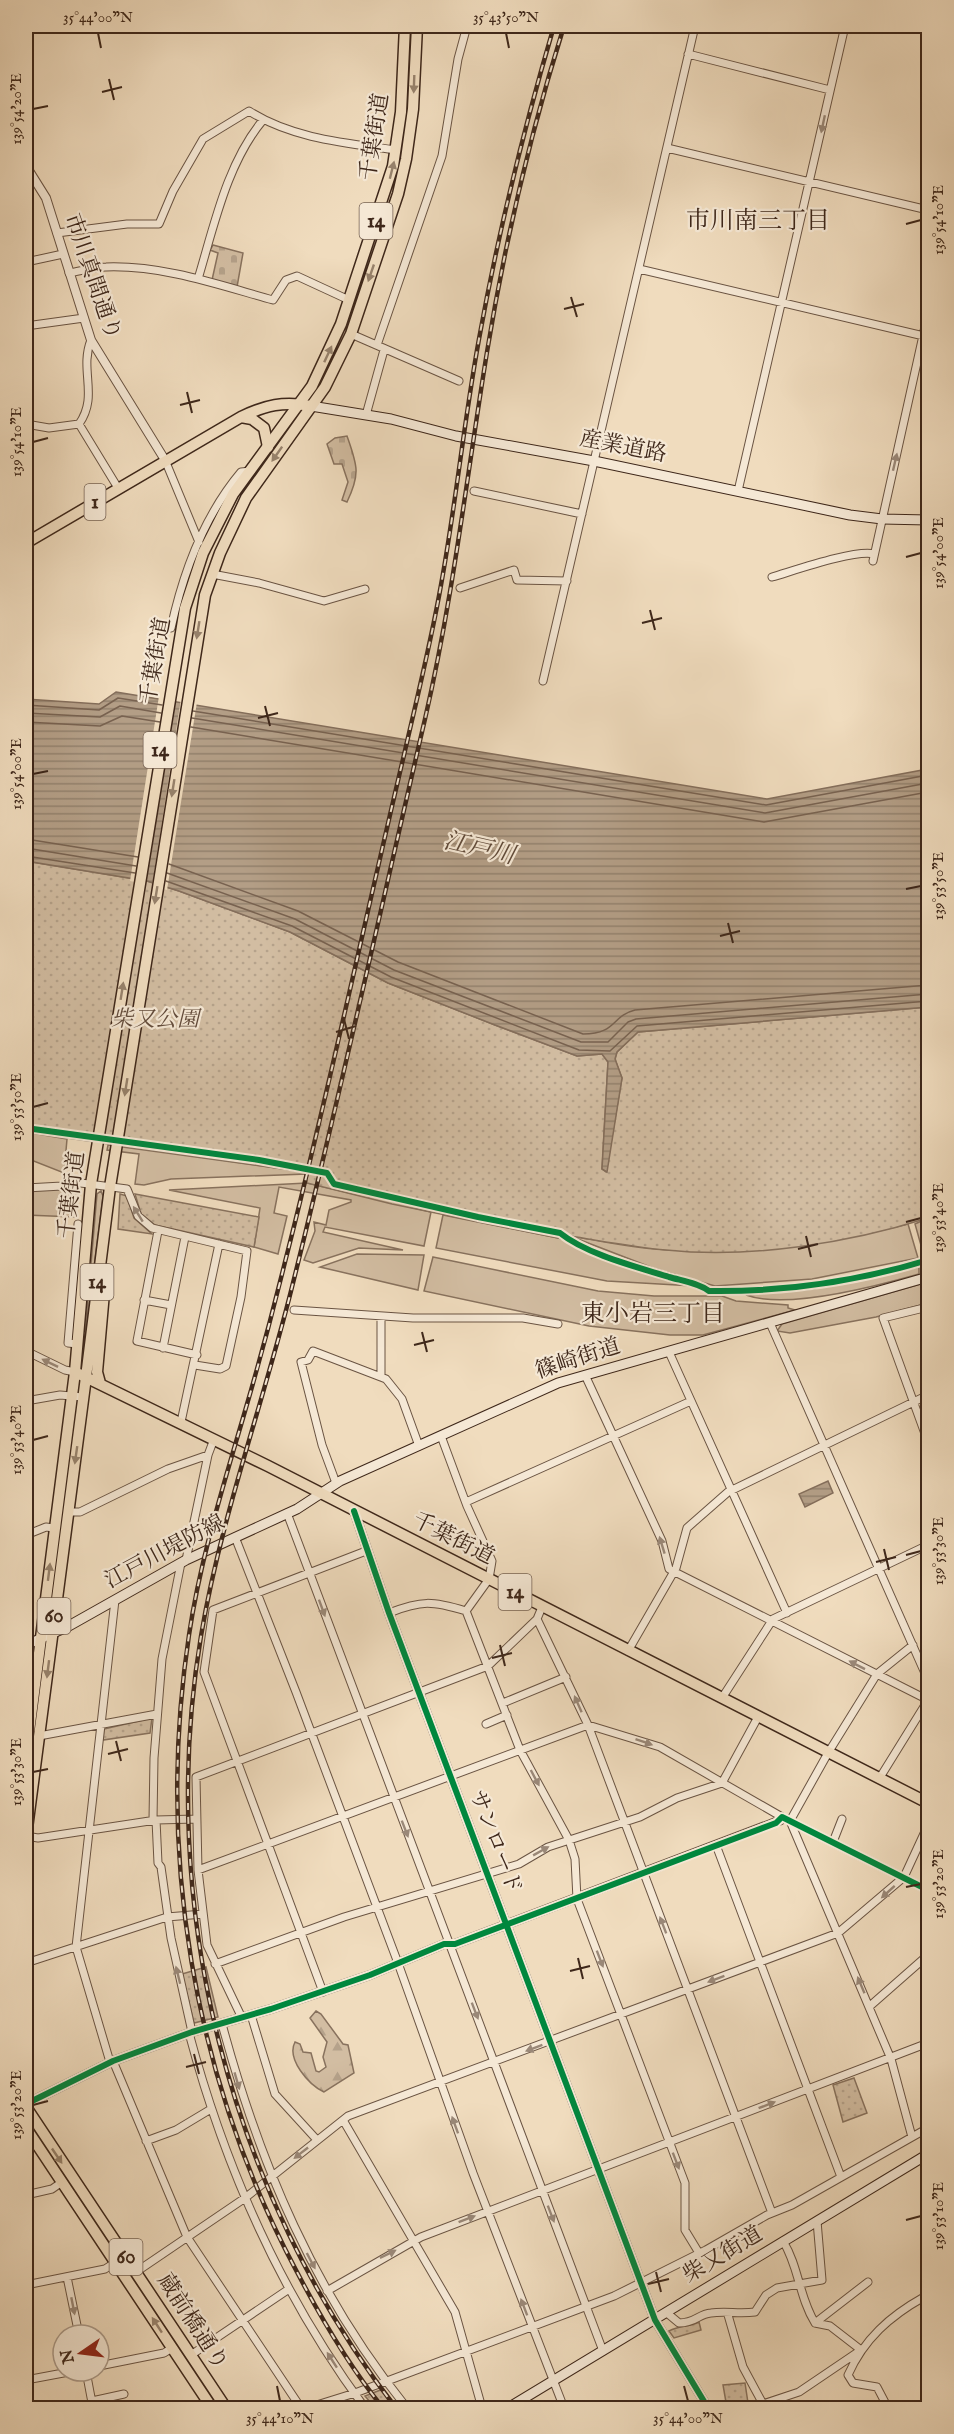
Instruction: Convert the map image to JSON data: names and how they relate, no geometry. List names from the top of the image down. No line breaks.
{"streets":{"main road":["千葉街道","14","産業道路","1","篠崎街道","江戸川堤防線","60","柴又街道","蔵前橋通り"],"street":["市川真間通り","サンロード"]},"crossings":[["千葉街道","産業道路"],["千葉街道","1"],["千葉街道","篠崎街道"],["千葉街道","江戸川堤防線"],["千葉街道","60"],["千葉街道","サンロード"],["市川真間通り","1"],["産業道路","1"],["篠崎街道","江戸川堤防線"],["江戸川堤防線","60"],["サンロード","柴又街道"]],"districts":["市川南三丁目","東小岩三丁目"],"water":["江戸川"],"parks":["柴又公園"],"north":"left","coordinates":["35°44'00\"N","35°43'50\"N","139°54'20\"E","139°54'10\"E","139°54'00\"E","139°53'50\"E","139°53'40\"E","139°53'30\"E","139°53'20\"E","139°53'10\"E","35°44'10\"N"]}
